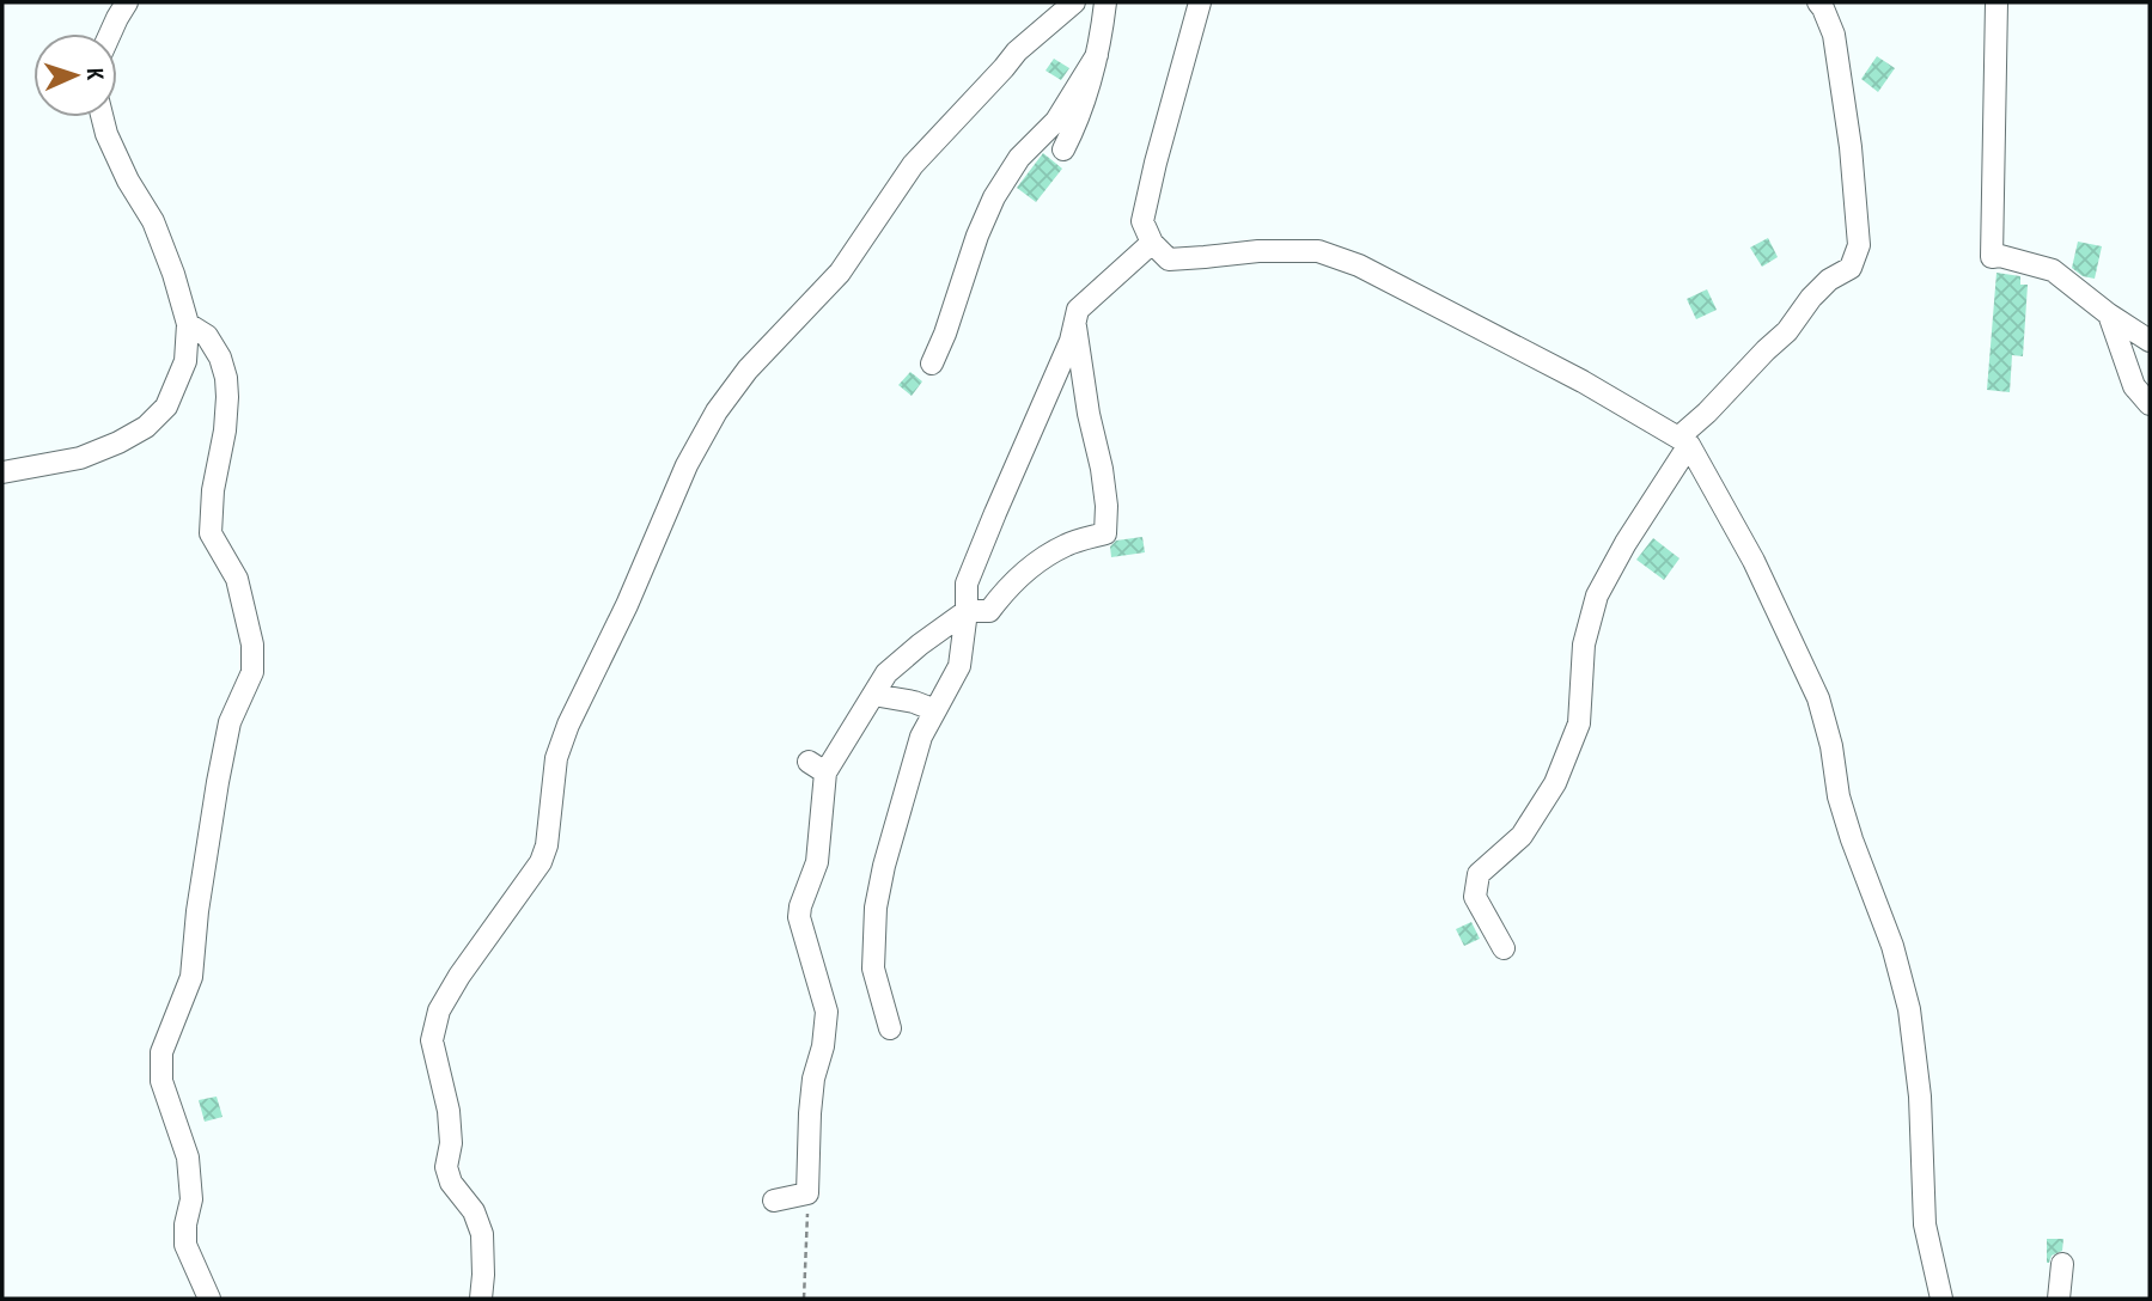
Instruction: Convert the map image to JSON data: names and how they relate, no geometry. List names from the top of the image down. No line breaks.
{"north":"right"}
